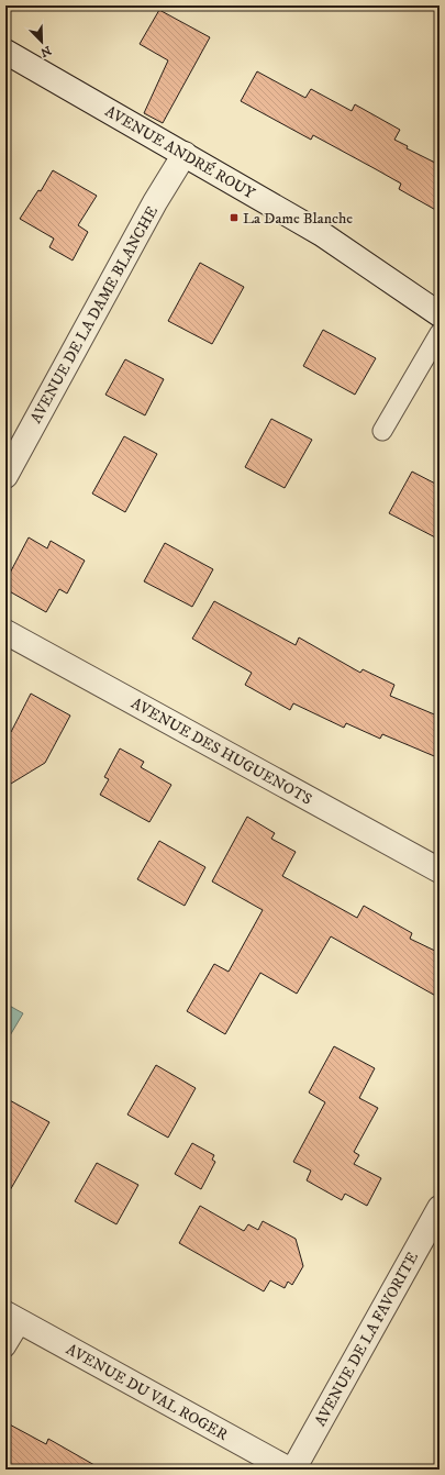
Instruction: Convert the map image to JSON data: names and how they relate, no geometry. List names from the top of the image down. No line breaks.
{"streets":{"street":["AVENUE ANDRÉ ROUY","AVENUE DE LA DAME BLANCHE","AVENUE DES HUGUENOTS","AVENUE DE LA FAVORITE","AVENUE DU VAL ROGER"]},"crossings":[["AVENUE ANDRÉ ROUY","AVENUE DE LA DAME BLANCHE"]],"places":{"transit":["La Dame Blanche"]},"north":"bottom right"}
